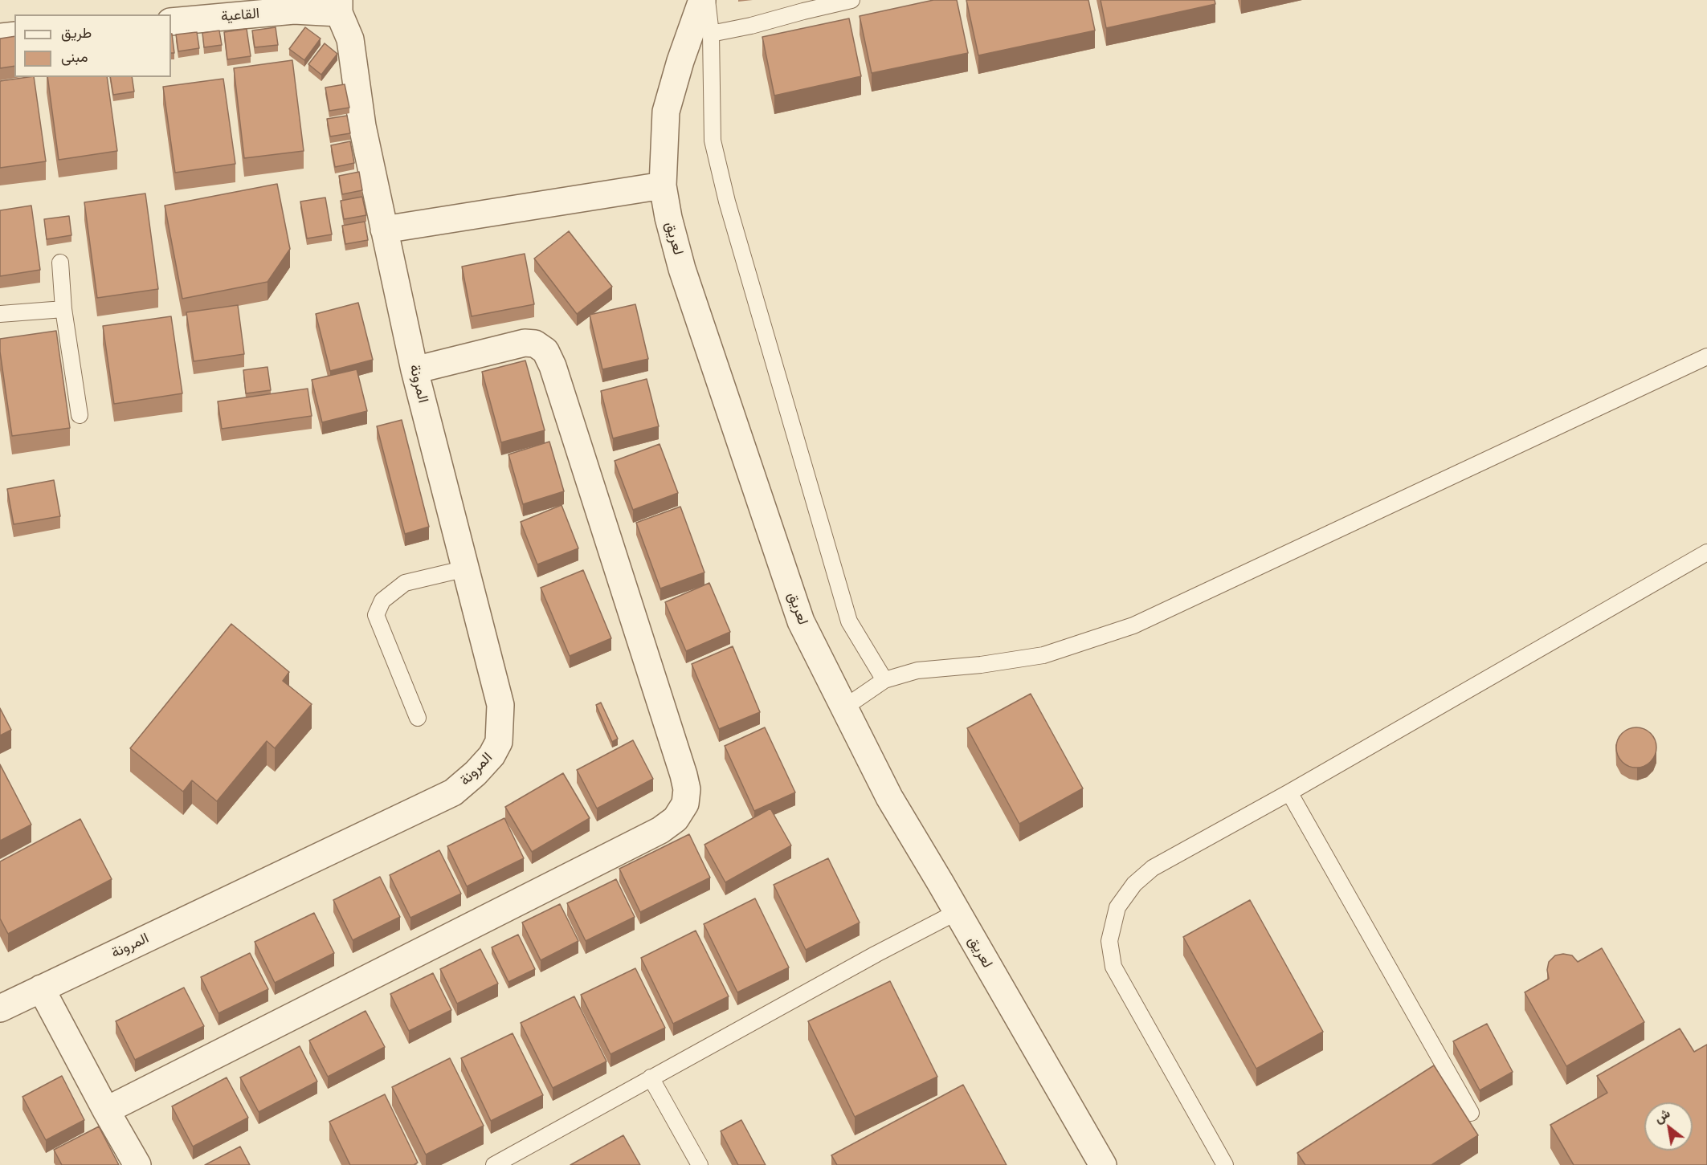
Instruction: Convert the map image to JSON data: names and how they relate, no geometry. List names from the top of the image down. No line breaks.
{"streets":{"street":["القاعية","لعريق","المرونة"]},"crossings":[["القاعية","المرونة"]],"legend":["طريق","مبنى"],"north":"top left"}
